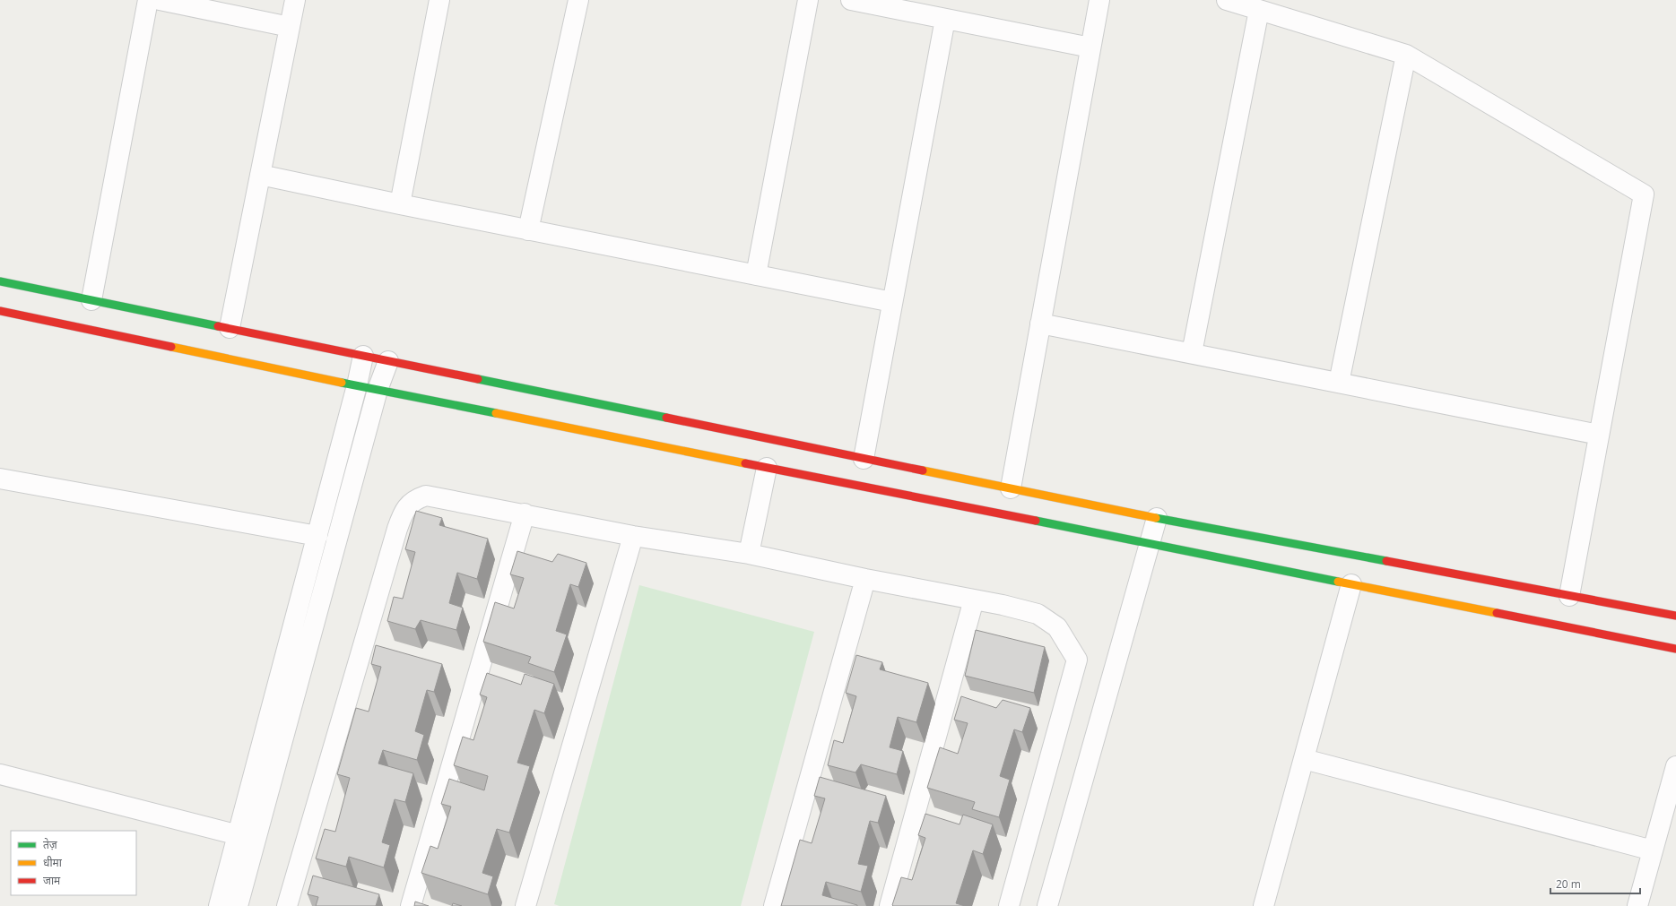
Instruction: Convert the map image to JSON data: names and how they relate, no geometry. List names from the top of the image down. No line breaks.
{"legend":["तेज़","धीमा","जाम"],"scale_bar":"20 m"}
